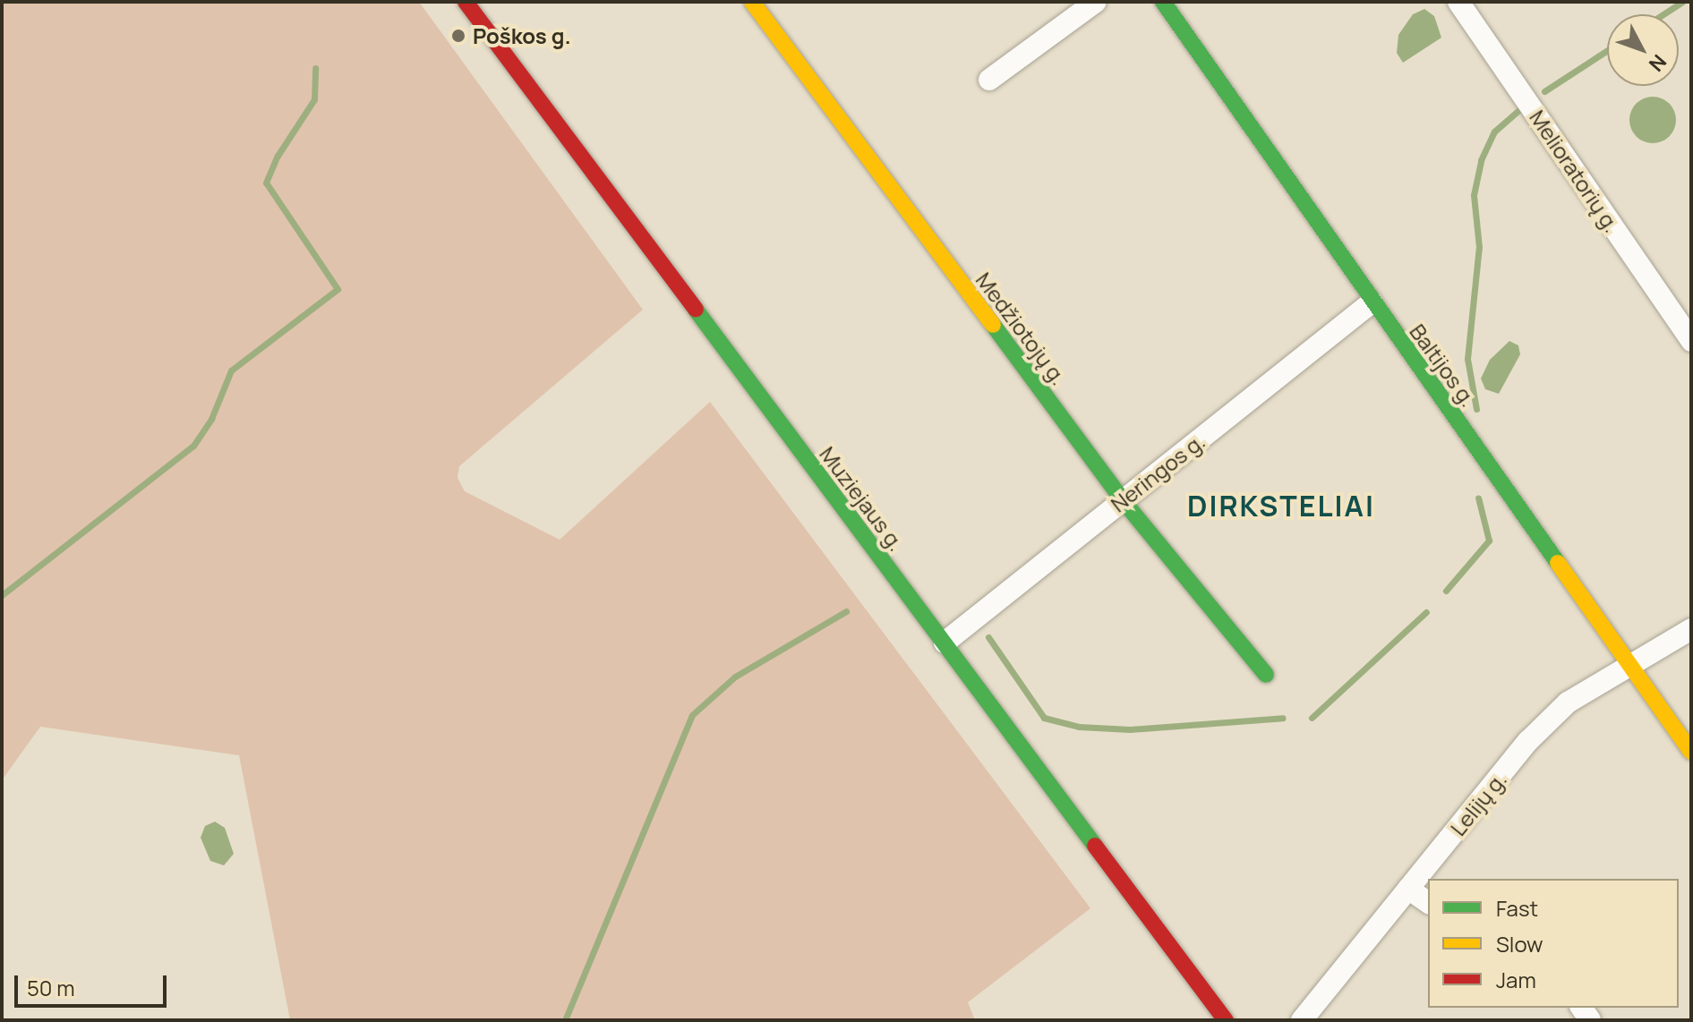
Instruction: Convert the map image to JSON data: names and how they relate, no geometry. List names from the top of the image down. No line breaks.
{"streets":{"street":["Melioratorių g.","Medžiotojų g.","Baltijos g.","Neringos g.","Muziejaus g.","Lelijų g."]},"crossings":[["Medžiotojų g.","Neringos g."],["Baltijos g.","Neringos g."],["Baltijos g.","Lelijų g."],["Neringos g.","Muziejaus g."]],"districts":["DIRKSTELIAI"],"places":["Poškos g."],"legend":["Fast","Slow","Jam"],"scale_bar":"50 m","north":"bottom right"}
